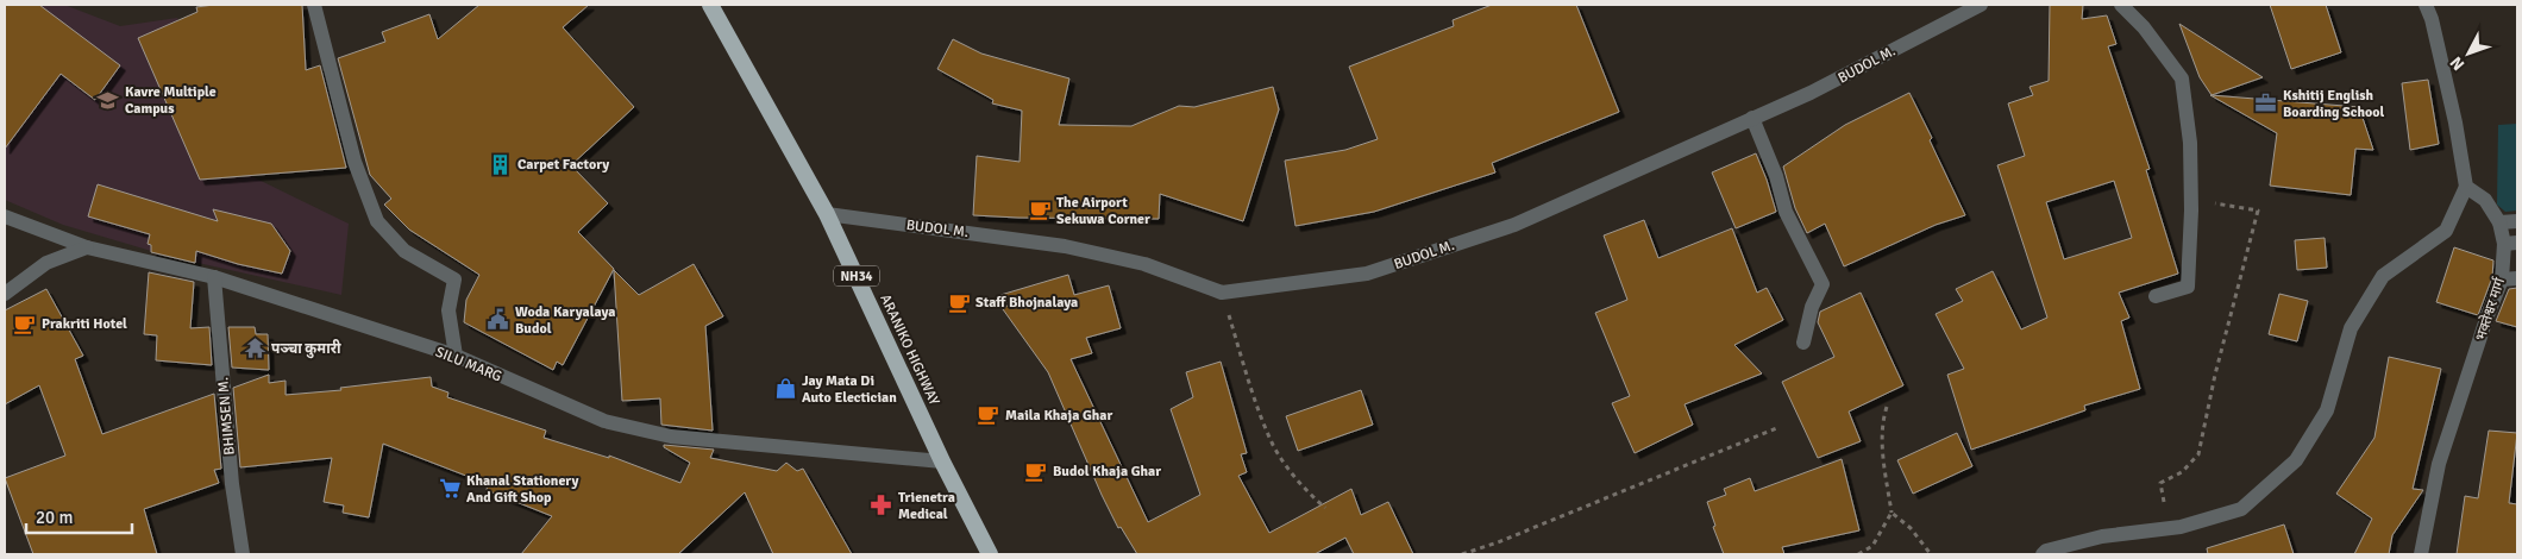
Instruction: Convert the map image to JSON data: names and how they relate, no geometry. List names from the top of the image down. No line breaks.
{"streets":{"highway":["NH34","ARANIKO HIGHWAY"],"street":["BUDOL M.","भक्तेश्वर मार्ग","SILU MARG","BHIMSEN M."]},"crossings":[["BUDOL M.","ARANIKO HIGHWAY"],["ARANIKO HIGHWAY","SILU MARG"],["SILU MARG","BHIMSEN M."]],"places":{"school or university":["Kavre Multiple Campus"],"office":["Kshitij English Boarding School"],"building":["Carpet Factory"],"cafe":["The Airport Sekuwa Corner","Staff Bhojnalaya","Prakriti Hotel","Maila Khaja Ghar","Budol Khaja Ghar"],"public building":["Woda Karyalaya Budol"],"temple":["पञ्चा कुमारी"],"shop":["Jay Mata Di Auto Electician"],"supermarket":["Khanal Stationery And Gift Shop"],"pharmacy":["Trienetra Medical"]},"scale_bar":"20 m","north":"bottom left"}
